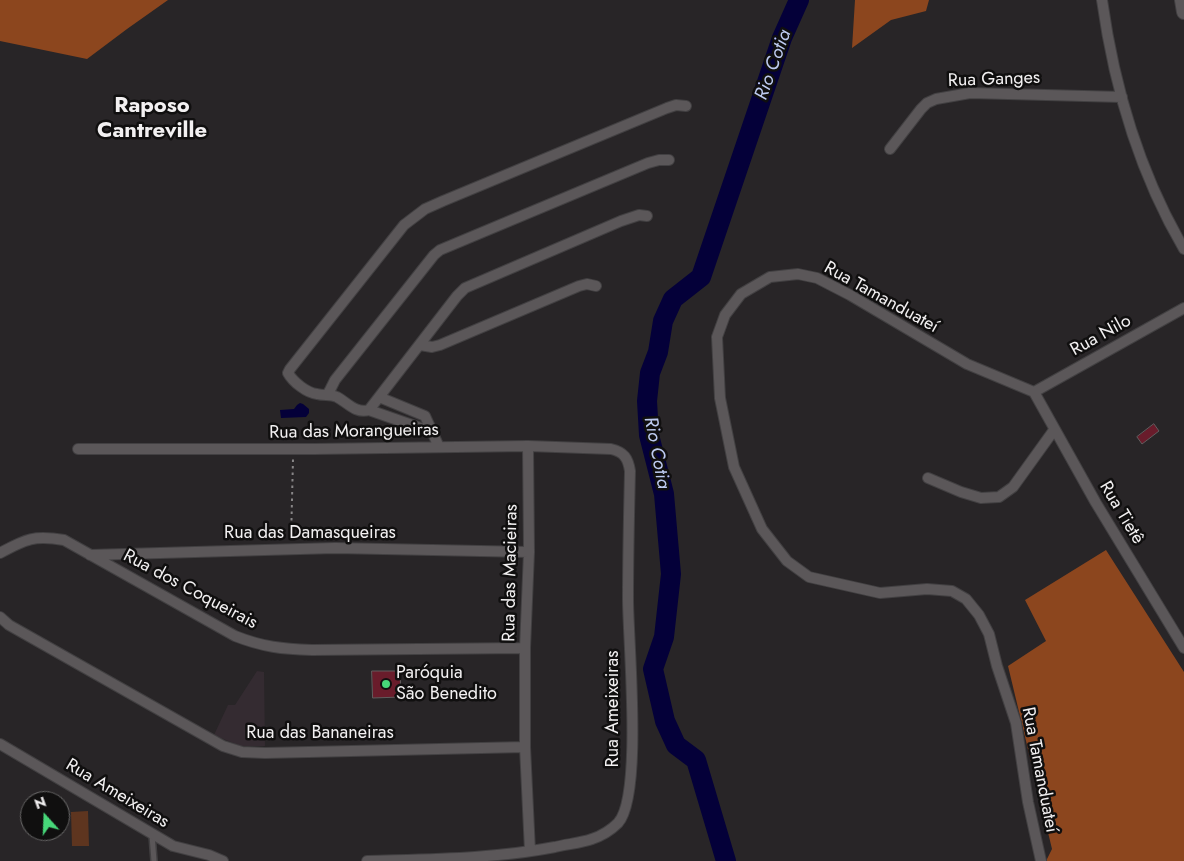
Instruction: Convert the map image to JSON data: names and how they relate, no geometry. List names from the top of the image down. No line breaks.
{"streets":{"street":["Rua Ganges","Rua Tamanduateí","Rua Nilo","Rua das Morangueiras","Rua Tietê","Rua das Damasqueiras","Rua das Macieiras","Rua dos Coqueirais","Rua Ameixeiras","Rua das Bananeiras"]},"crossings":[["Rua Tamanduateí","Rua Nilo"],["Rua Tamanduateí","Rua Tietê"],["Rua Nilo","Rua Tietê"],["Rua das Morangueiras","Rua das Macieiras"],["Rua das Morangueiras","Rua Ameixeiras"],["Rua das Damasqueiras","Rua das Macieiras"],["Rua das Damasqueiras","Rua dos Coqueirais"],["Rua das Macieiras","Rua dos Coqueirais"],["Rua das Macieiras","Rua Ameixeiras"],["Rua das Macieiras","Rua das Bananeiras"]],"districts":["Raposo Cantreville"],"water":["Rio Cotia"],"places":["Paróquia São Benedito"],"north":"top"}
